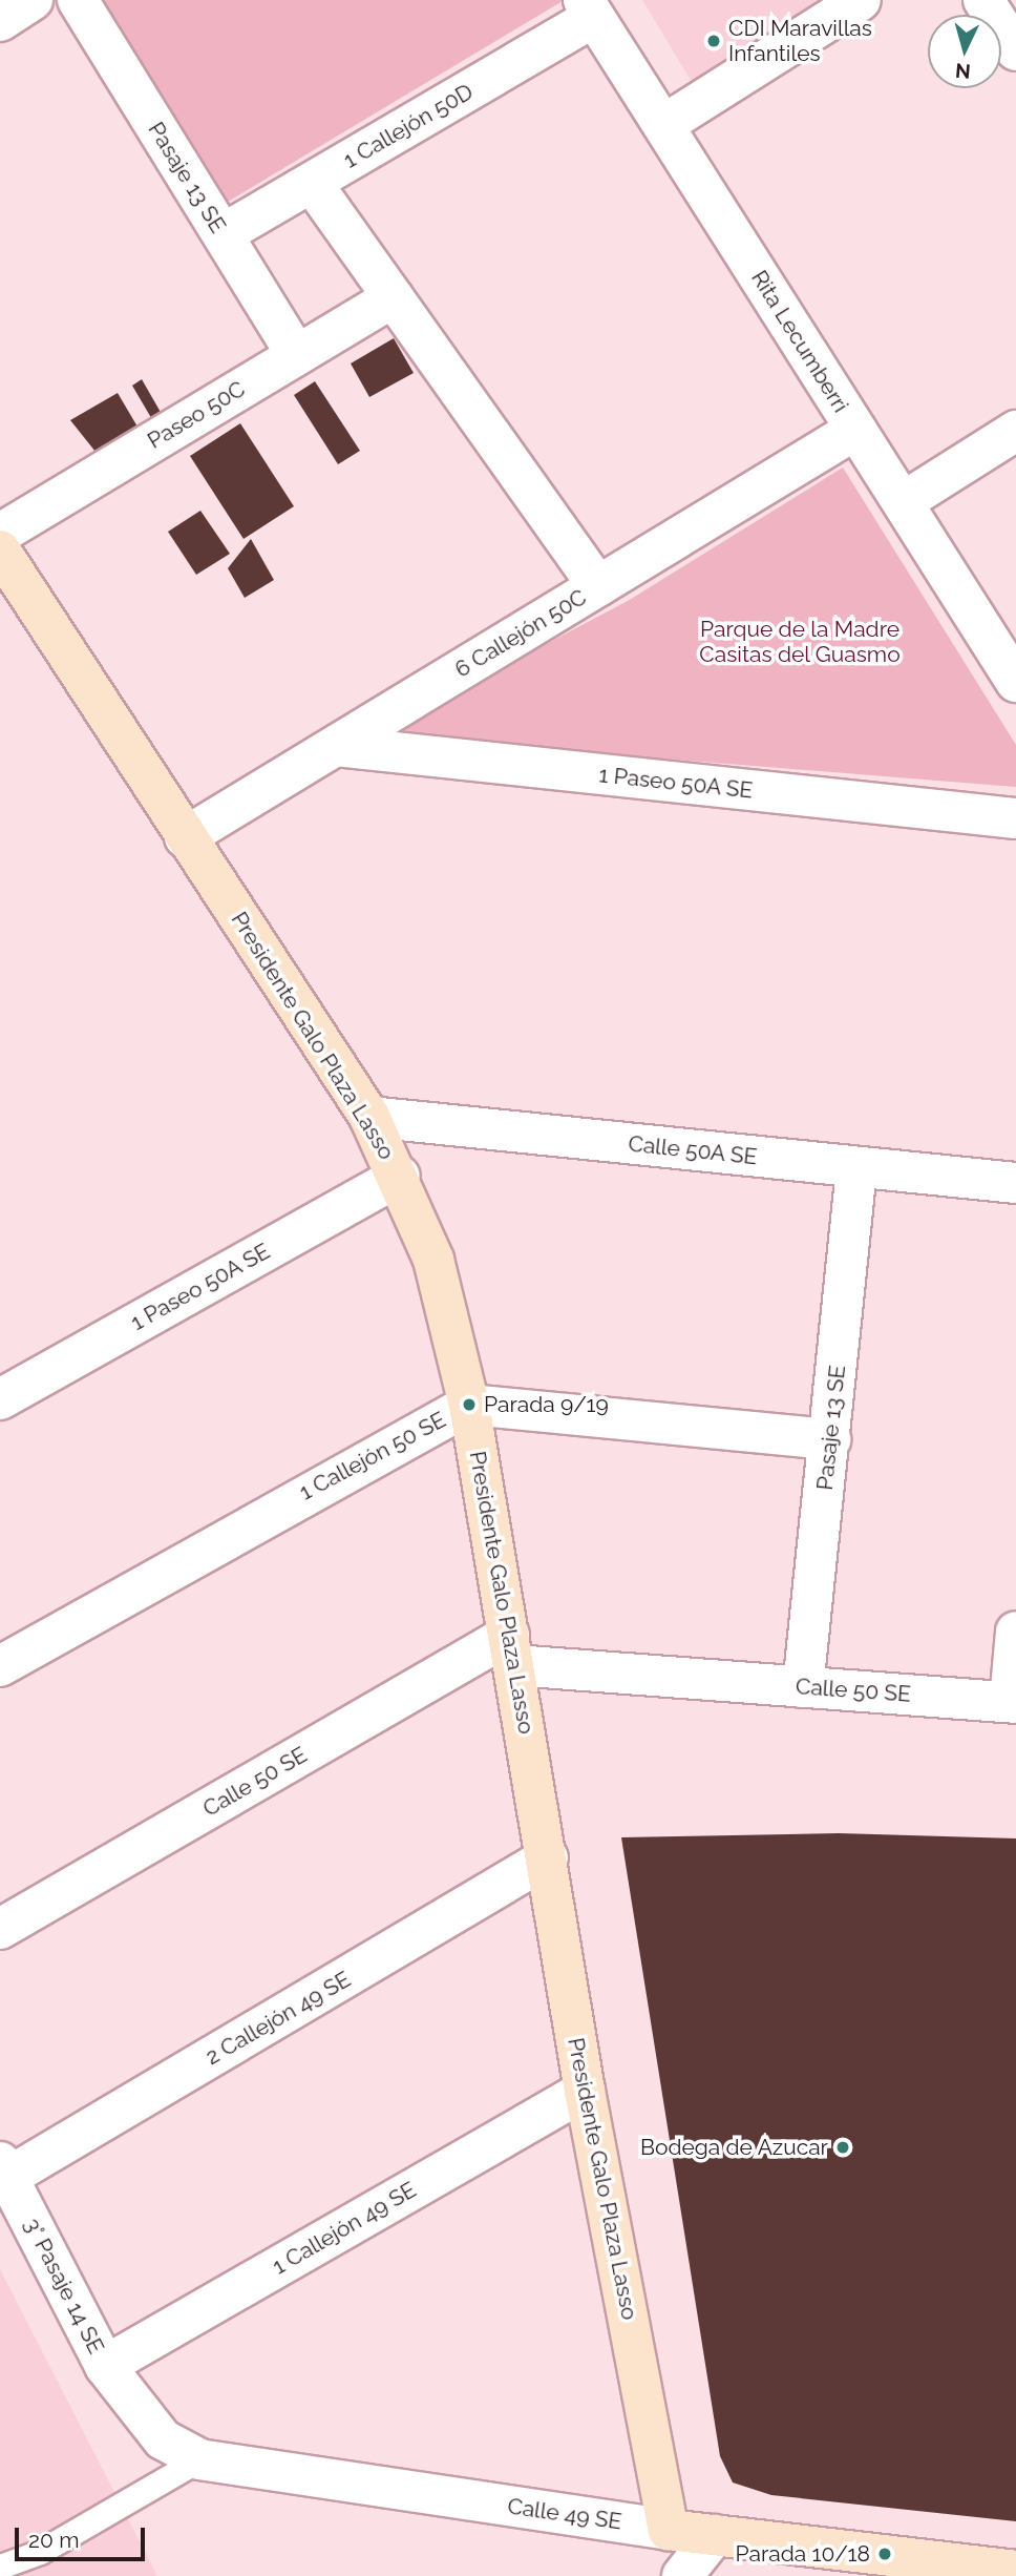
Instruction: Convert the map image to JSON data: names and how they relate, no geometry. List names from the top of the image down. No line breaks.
{"streets":{"street":["1 Callejón 50D","Pasaje 13 SE","Rita Lecumberri","Paseo 50C","6 Callejón 50C","1 Paseo 50A SE","Presidente Galo Plaza Lasso","Calle 50A SE","1 Callejón 50 SE","Calle 50 SE","2 Callejón 49 SE","1 Callejón 49 SE","3° Pasaje 14 SE","Calle 49 SE"]},"crossings":[["1 Callejón 50D","Pasaje 13 SE"],["1 Callejón 50D","Rita Lecumberri"],["Pasaje 13 SE","Paseo 50C"],["Pasaje 13 SE","Calle 50A SE"],["Pasaje 13 SE","1 Callejón 50 SE"],["Pasaje 13 SE","Calle 50 SE"],["Rita Lecumberri","6 Callejón 50C"],["6 Callejón 50C","1 Paseo 50A SE"],["6 Callejón 50C","Presidente Galo Plaza Lasso"],["1 Paseo 50A SE","Presidente Galo Plaza Lasso"],["Presidente Galo Plaza Lasso","Calle 50A SE"],["Presidente Galo Plaza Lasso","1 Callejón 50 SE"],["Presidente Galo Plaza Lasso","Calle 50 SE"],["Presidente Galo Plaza Lasso","2 Callejón 49 SE"],["Presidente Galo Plaza Lasso","1 Callejón 49 SE"],["Presidente Galo Plaza Lasso","Calle 49 SE"],["2 Callejón 49 SE","3° Pasaje 14 SE"],["1 Callejón 49 SE","3° Pasaje 14 SE"],["3° Pasaje 14 SE","Calle 49 SE"]],"parks":["Parque de la Madre Casitas del Guasmo"],"places":["CDI Maravillas Infantiles","Parada 9/19","Bodega de Azucar","Parada 10/18"],"scale_bar":"20 m","north":"bottom"}
